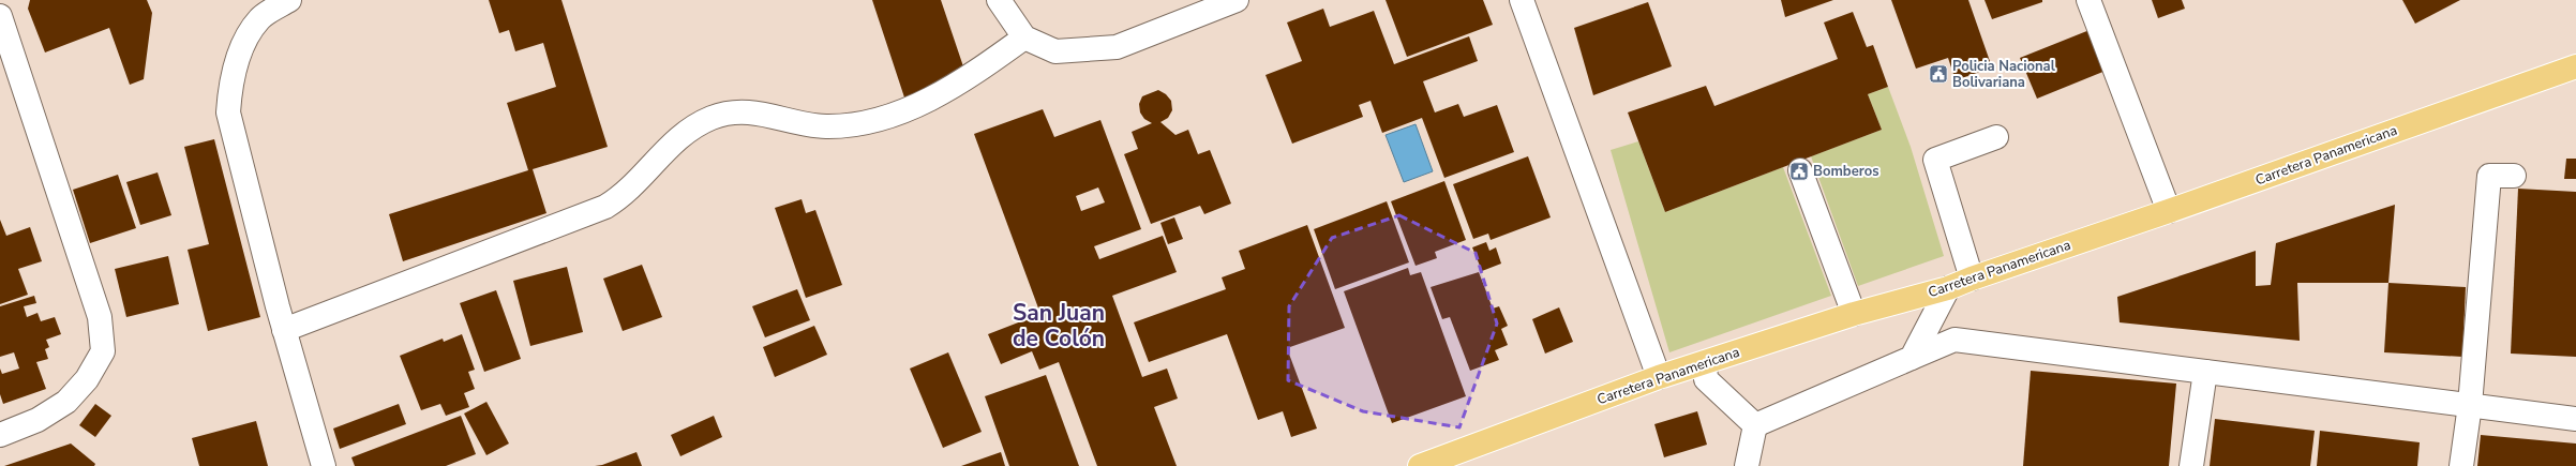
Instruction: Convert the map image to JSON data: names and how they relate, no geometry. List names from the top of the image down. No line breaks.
{"streets":{"main road":["Carretera Panamericana"]},"districts":["San Juan de Colón"],"places":{"public building":["Policia Nacional Bolivariana","Bomberos"]}}
